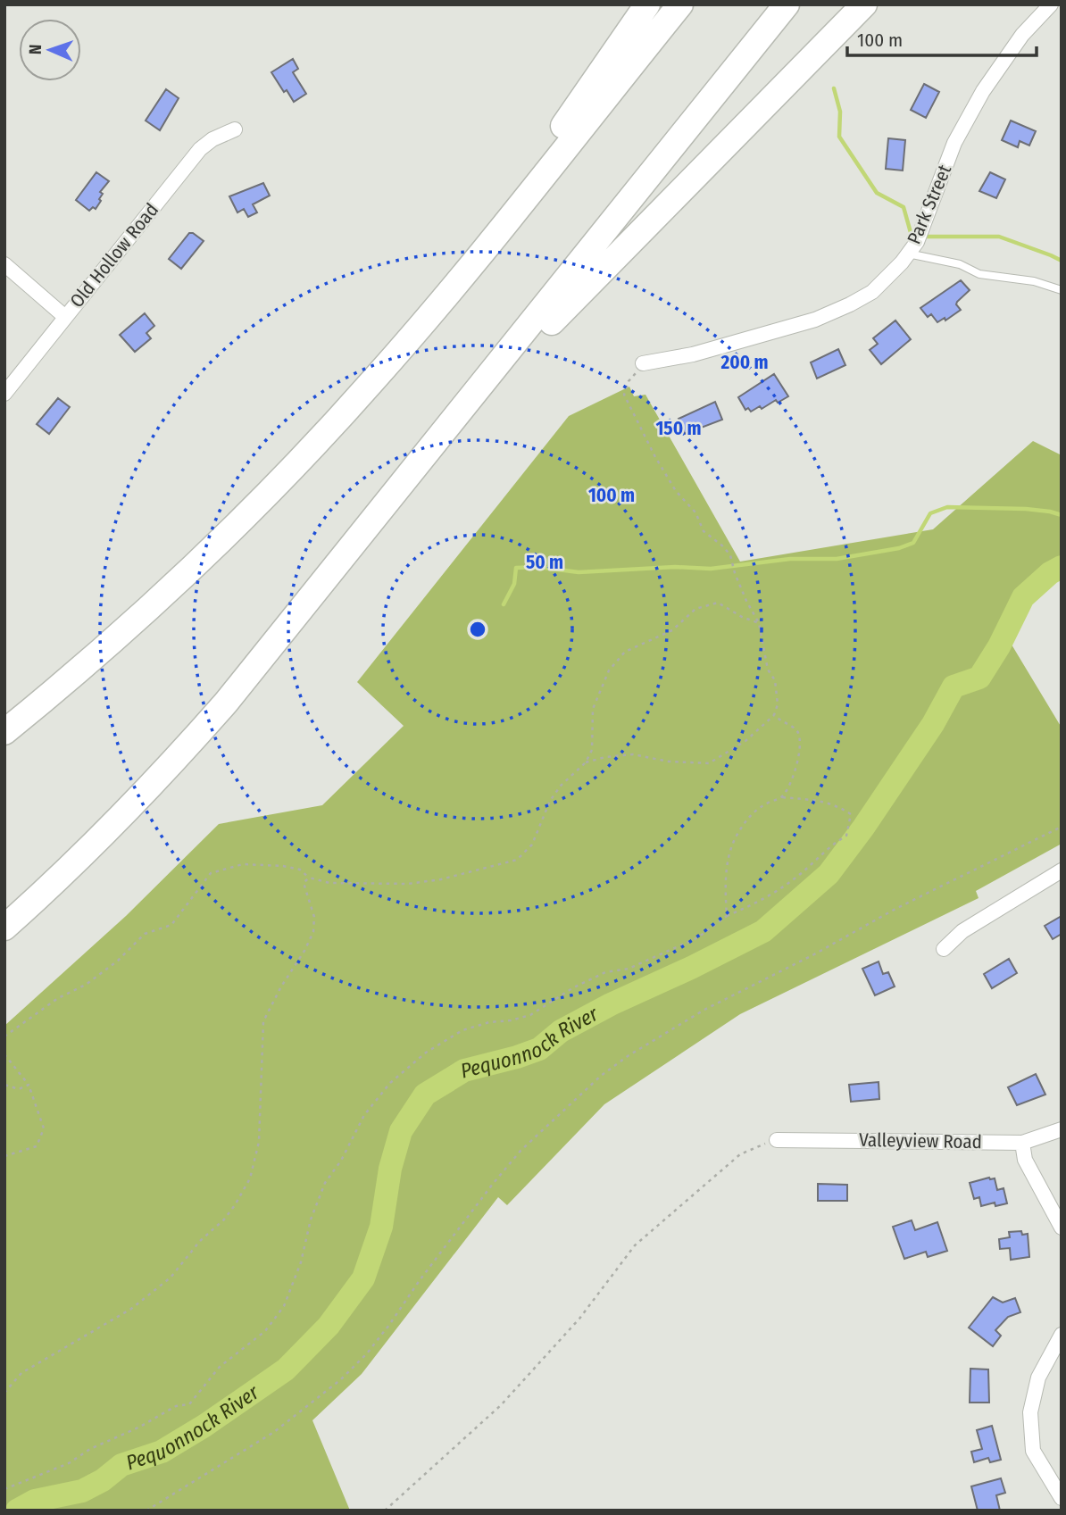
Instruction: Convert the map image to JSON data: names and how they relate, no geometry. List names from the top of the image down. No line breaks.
{"streets":{"street":["Park Street","Old Hollow Road","Valleyview Road"]},"water":["Pequonnock River"],"scale_bar":"100 m","north":"left","rings":["200 m","150 m","100 m","50 m"]}
